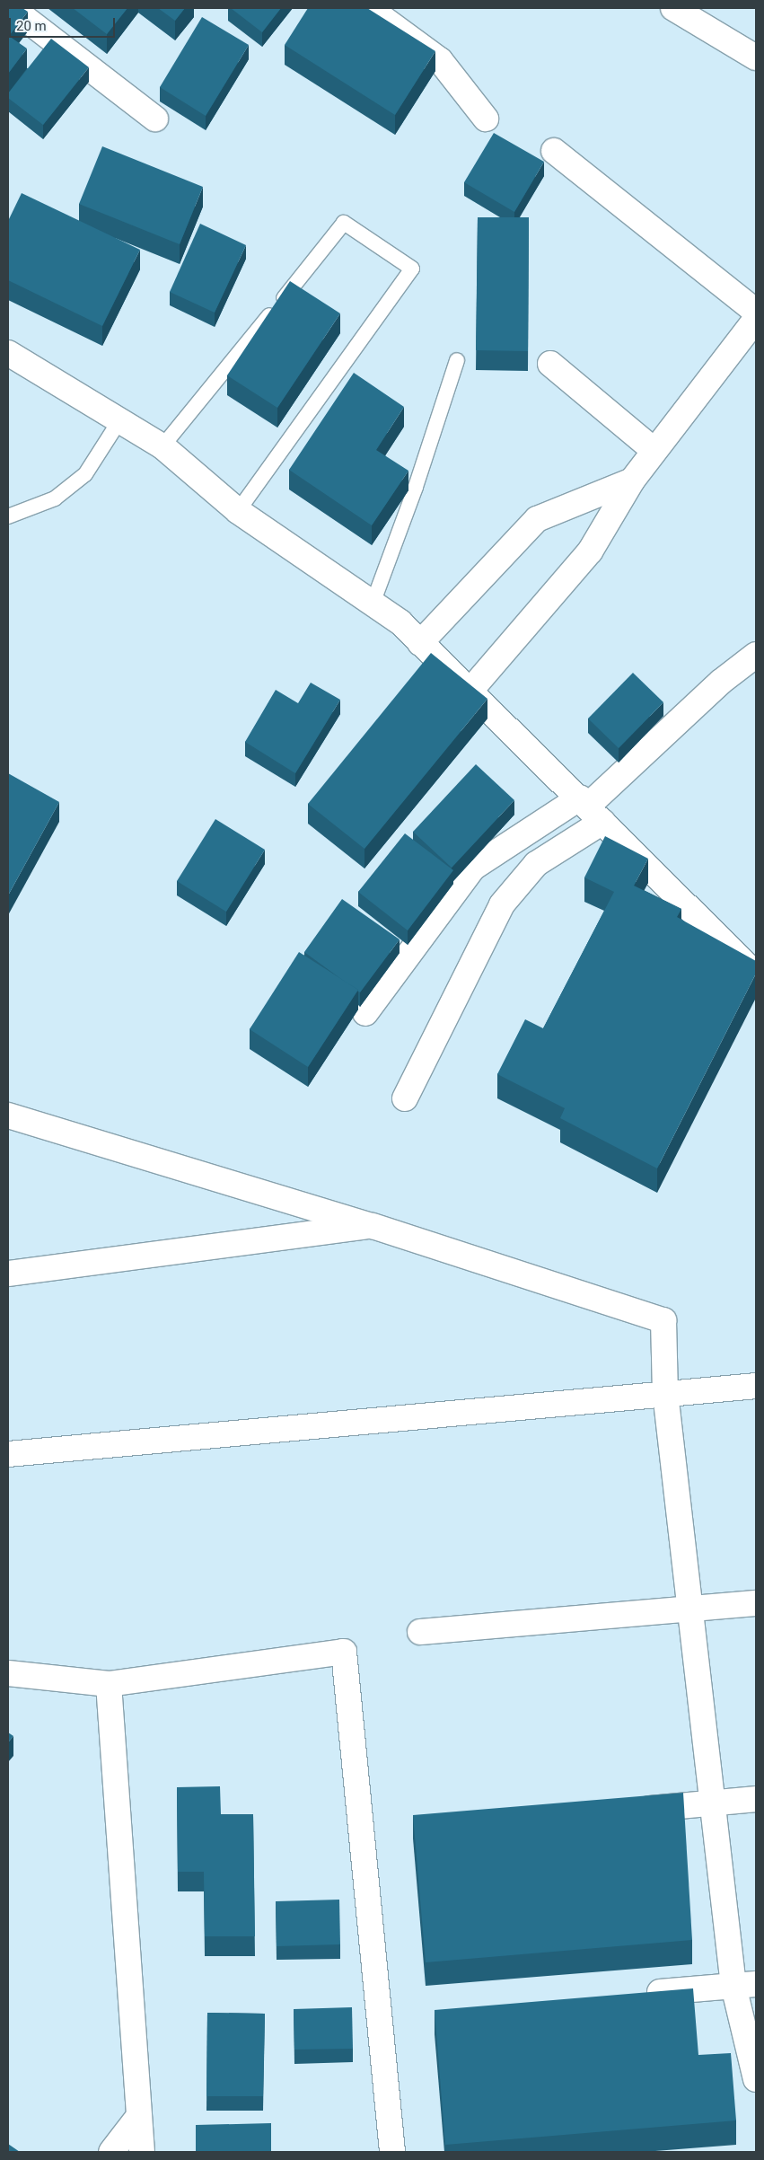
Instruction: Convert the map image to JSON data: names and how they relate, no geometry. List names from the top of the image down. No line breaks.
{"scale_bar":"20 m"}
